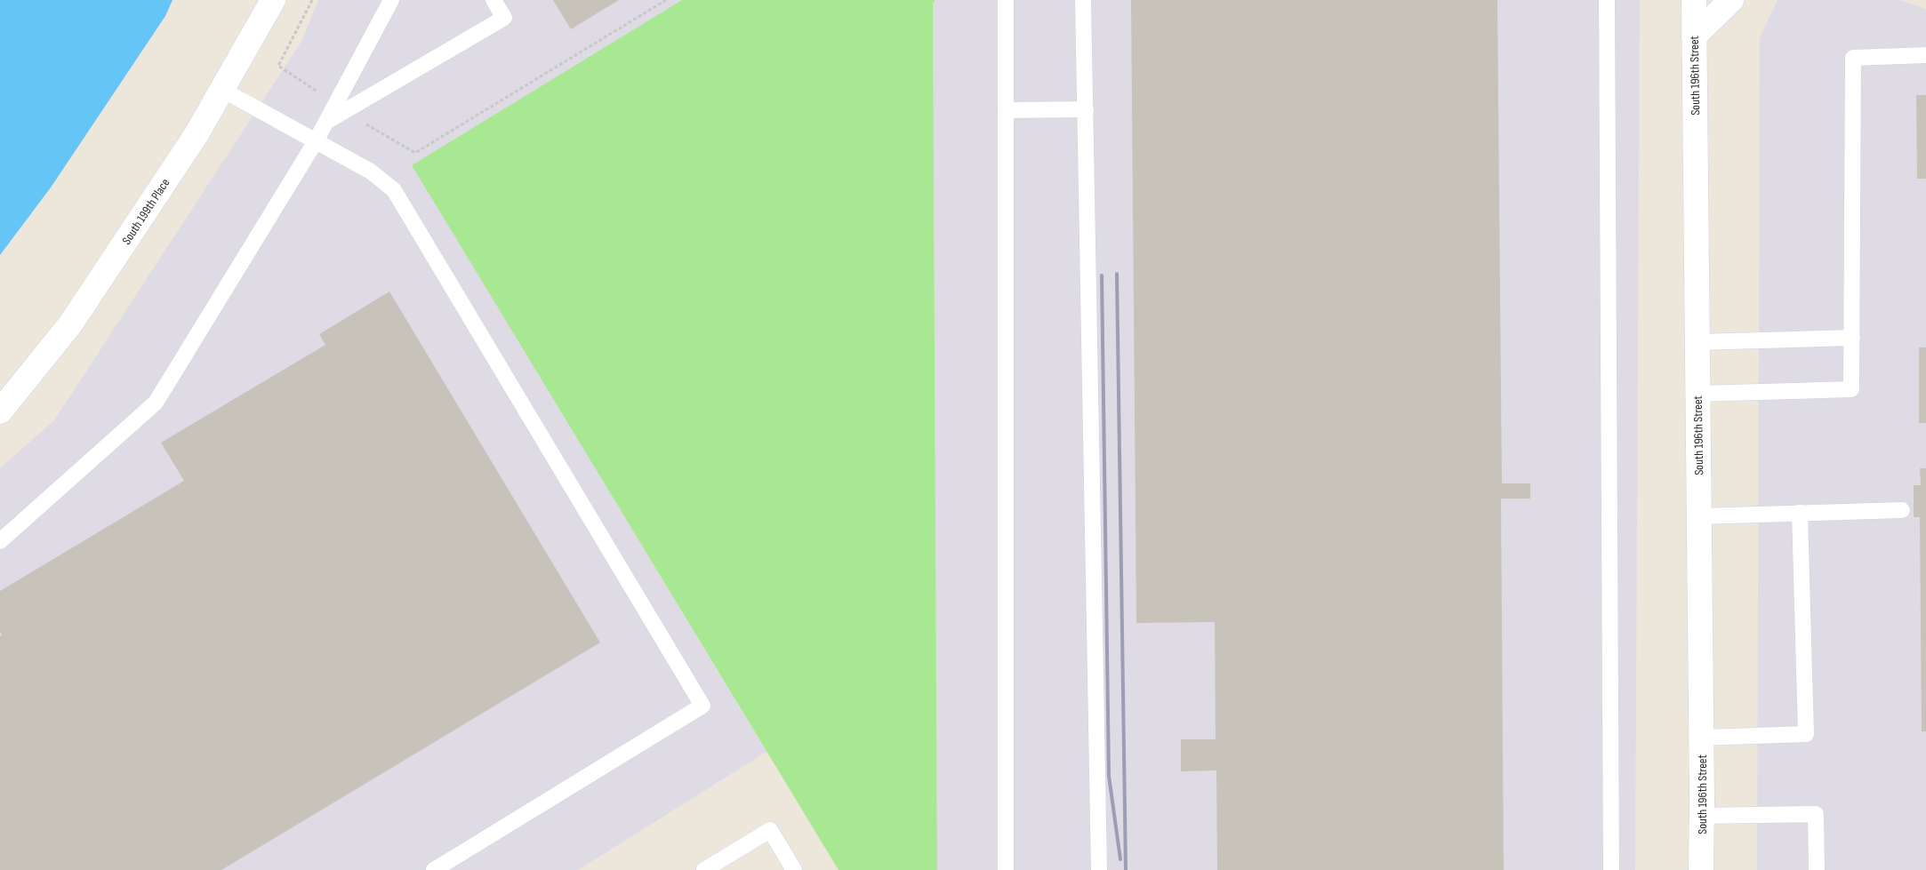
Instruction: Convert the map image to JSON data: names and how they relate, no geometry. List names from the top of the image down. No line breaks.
{"streets":{"main road":["South 196th Street","South 199th Place"]}}
